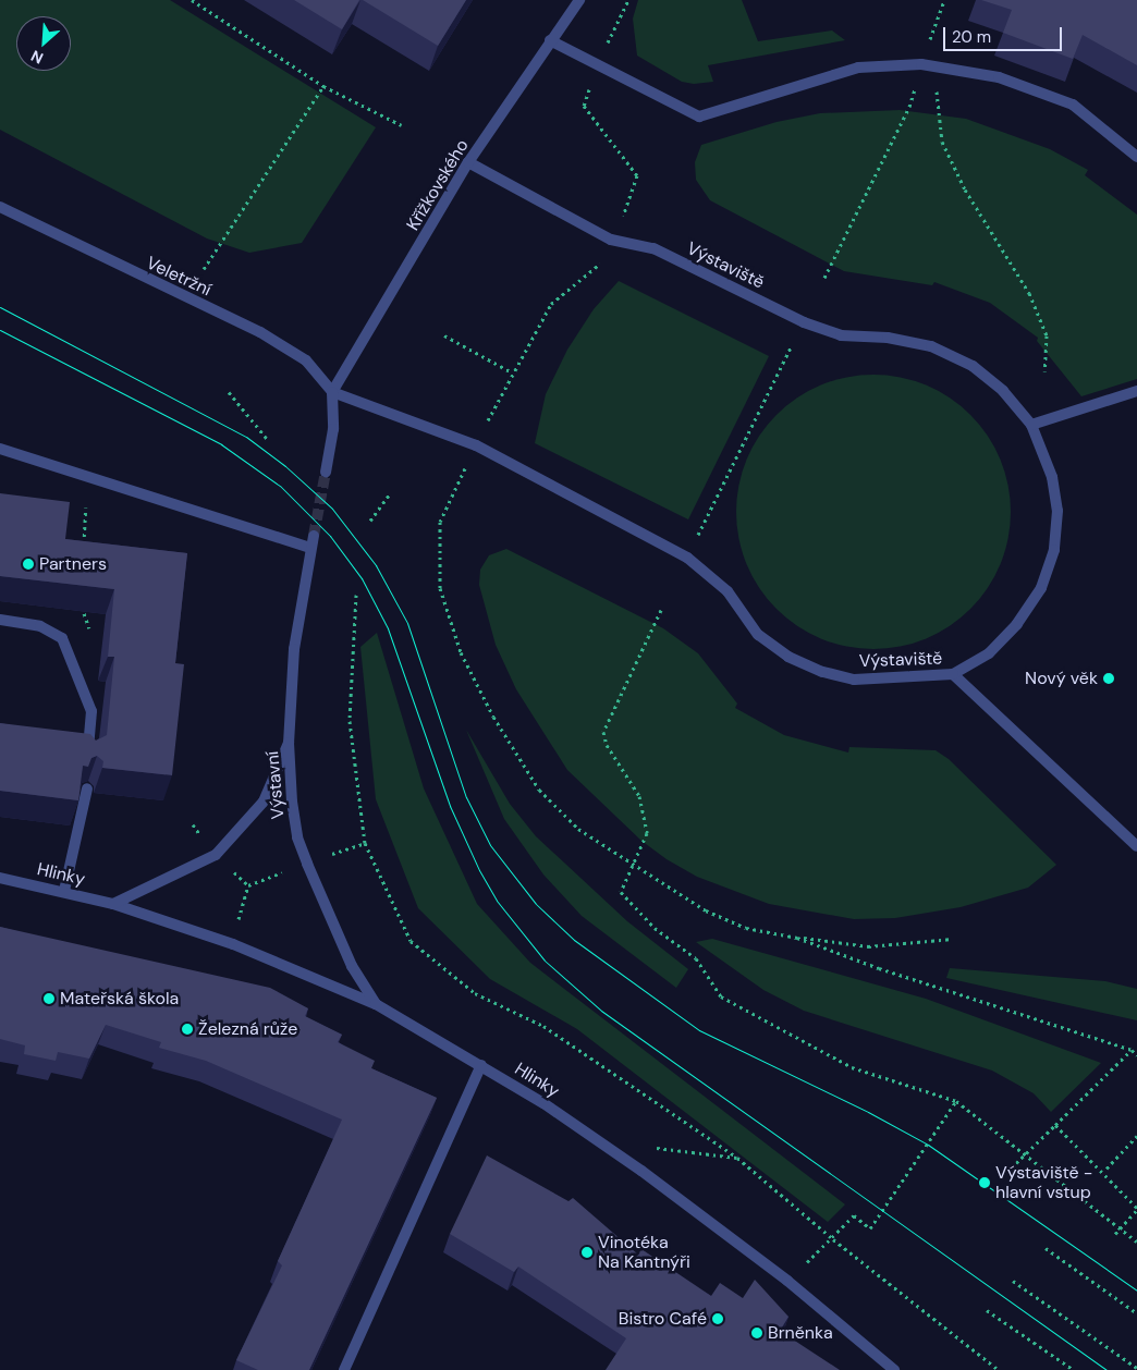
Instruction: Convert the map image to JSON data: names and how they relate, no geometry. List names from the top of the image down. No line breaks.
{"streets":{"street":["Křížkovského","Výstaviště","Veletržní","Výstavní","Hlinky"]},"crossings":[["Křížkovského","Výstaviště"],["Křížkovského","Veletržní"],["Výstaviště","Veletržní"],["Výstavní","Hlinky"]],"places":["Partners","Nový věk","Mateřská škola","Železná růže","Výstaviště - hlavní vstup","Vinotéka Na Kantnýři","Bistro Café","Brněnka"],"scale_bar":"20 m","north":"bottom left"}
